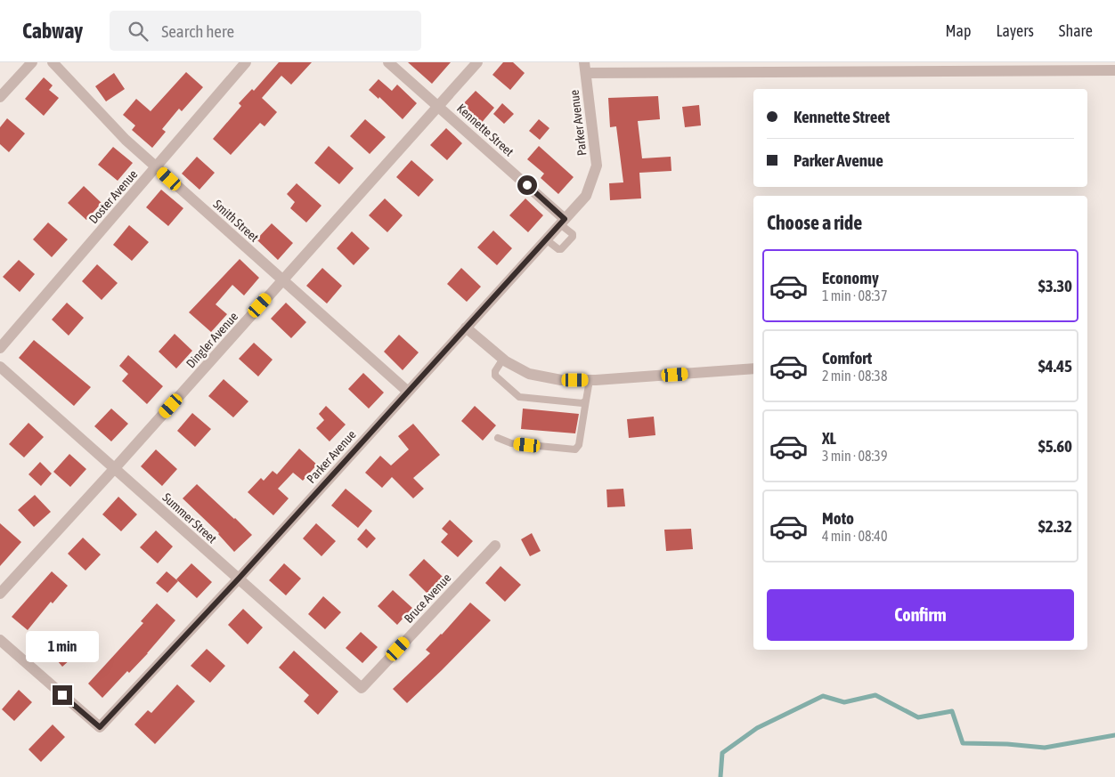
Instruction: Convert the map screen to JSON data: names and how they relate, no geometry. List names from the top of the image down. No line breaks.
{"streets":{"street":["Parker Avenue","Kennette Street","Doster Avenue","Smith Street","Dingler Avenue","Summer Street","Bruce Avenue"]},"crossings":[["Parker Avenue","Kennette Street"],["Parker Avenue","Smith Street"],["Parker Avenue","Summer Street"],["Kennette Street","Dingler Avenue"],["Doster Avenue","Smith Street"],["Smith Street","Dingler Avenue"],["Dingler Avenue","Summer Street"],["Summer Street","Bruce Avenue"]],"page":{"header":"Cabway","search":"Search here","nav":["Map","Layers","Share"],"banner":["Kennette Street","Parker Avenue"],"heading":"Choose a ride","list":[{"name":"Economy","note":"1 min · 08:37","value":"$3.30"},{"name":"Comfort","note":"2 min · 08:38","value":"$4.45"},{"name":"XL","note":"3 min · 08:39","value":"$5.60"},{"name":"Moto","note":"4 min · 08:40","value":"$2.32"}],"buttons":"Confirm","bubble":"1 min"}}
